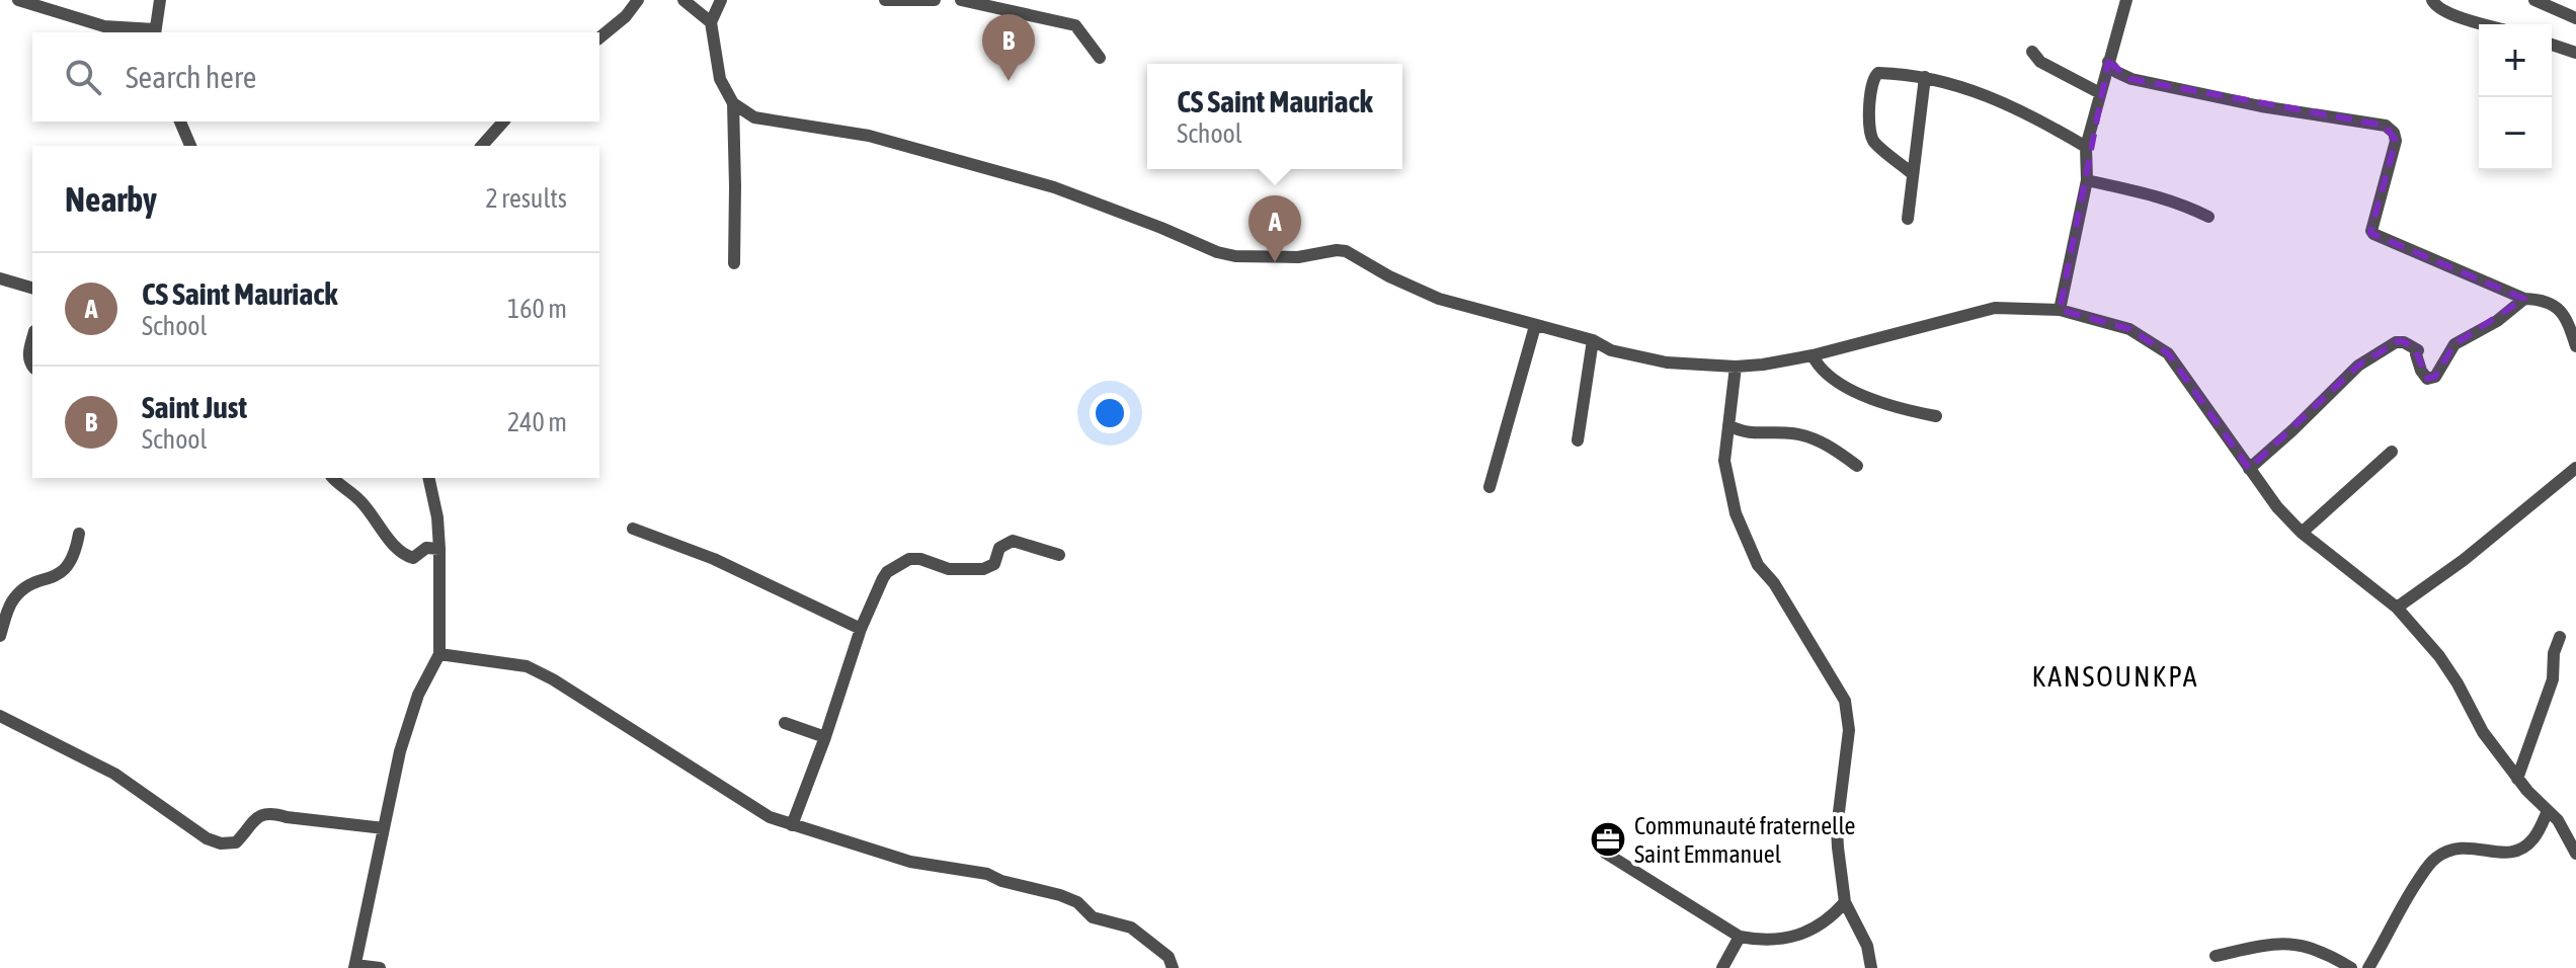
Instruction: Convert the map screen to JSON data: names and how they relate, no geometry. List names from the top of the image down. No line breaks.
{"districts":["KANSOUNKPA"],"places":{"office":["Communauté fraternelle Saint Emmanuel"]},"page":{"pins":["B","A"],"map_buttons":["+","−"],"search":"Search here","popup":["CS Saint Mauriack","School"],"heading":["Nearby","2 results"],"list":[{"mark":"A","name":"CS Saint Mauriack","note":"School","value":"160 m"},{"mark":"B","name":"Saint Just","note":"School","value":"240 m"}]}}
